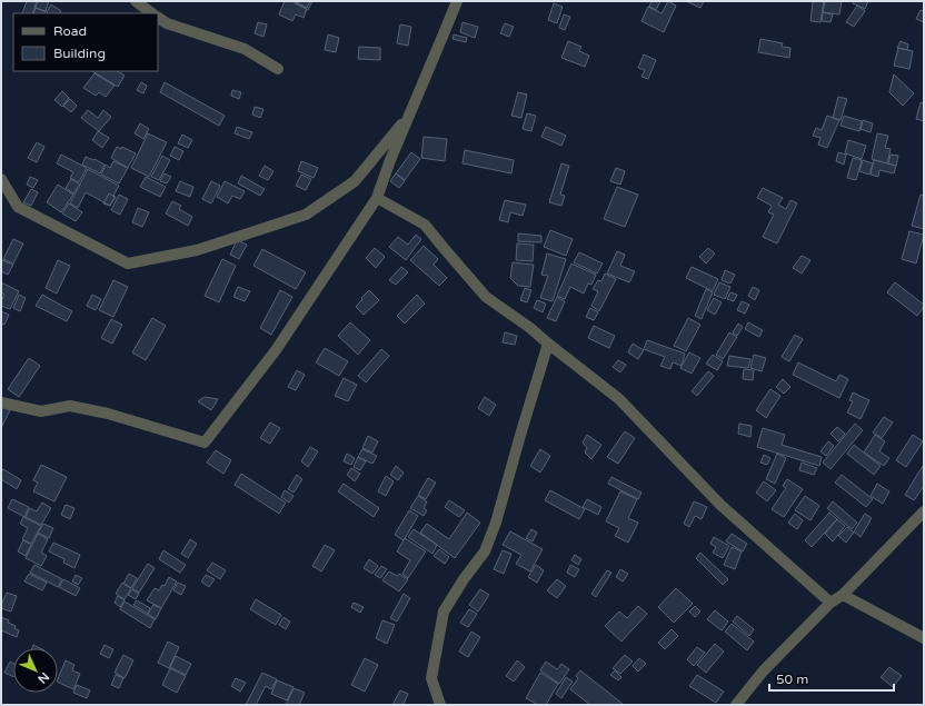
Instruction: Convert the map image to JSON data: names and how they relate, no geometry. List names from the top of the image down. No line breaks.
{"legend":["Road","Building"],"scale_bar":"50 m","north":"bottom right"}
